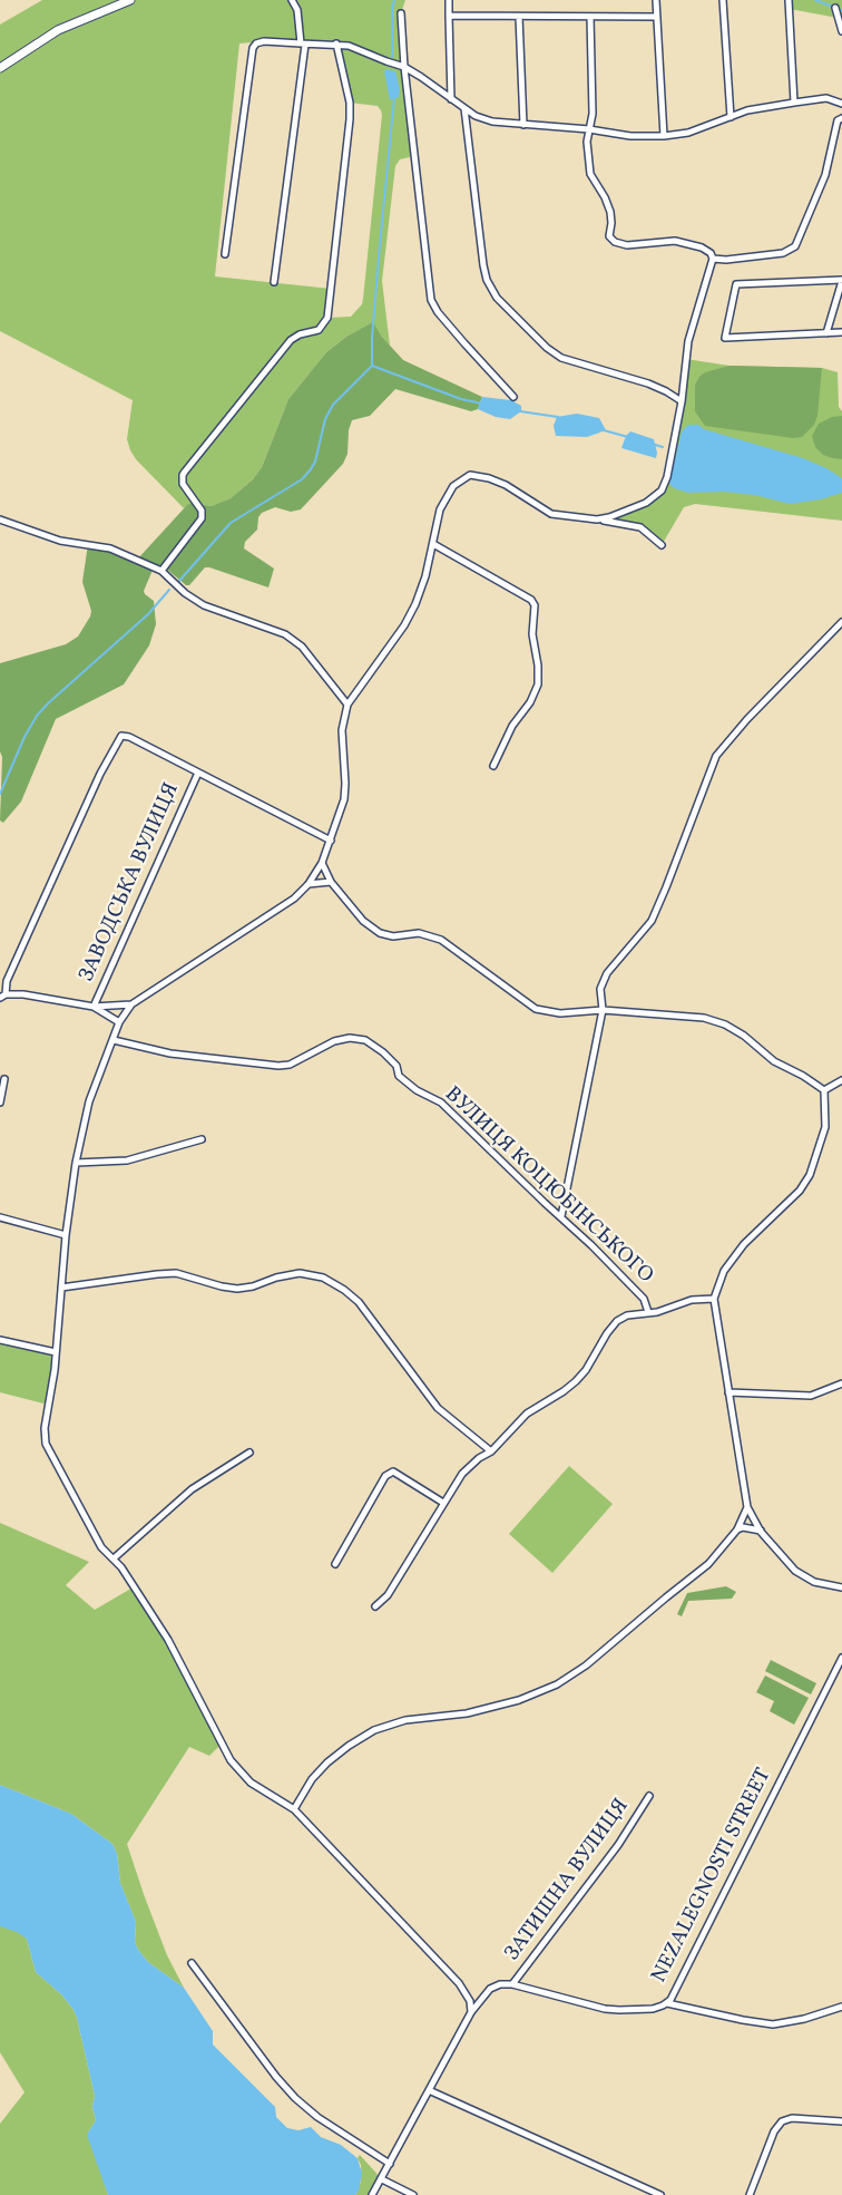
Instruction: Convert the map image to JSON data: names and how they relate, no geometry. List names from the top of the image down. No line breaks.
{"streets":{"street":["ЗАВОДСЬКА ВУЛИЦЯ","ВУЛИЦЯ КОЦЮБІНСЬКОГО","NEZALEGNOSTI STREET","ЗАТИШНА ВУЛИЦЯ"]},"crossings":[["NEZALEGNOSTI STREET","ЗАТИШНА ВУЛИЦЯ"]]}
